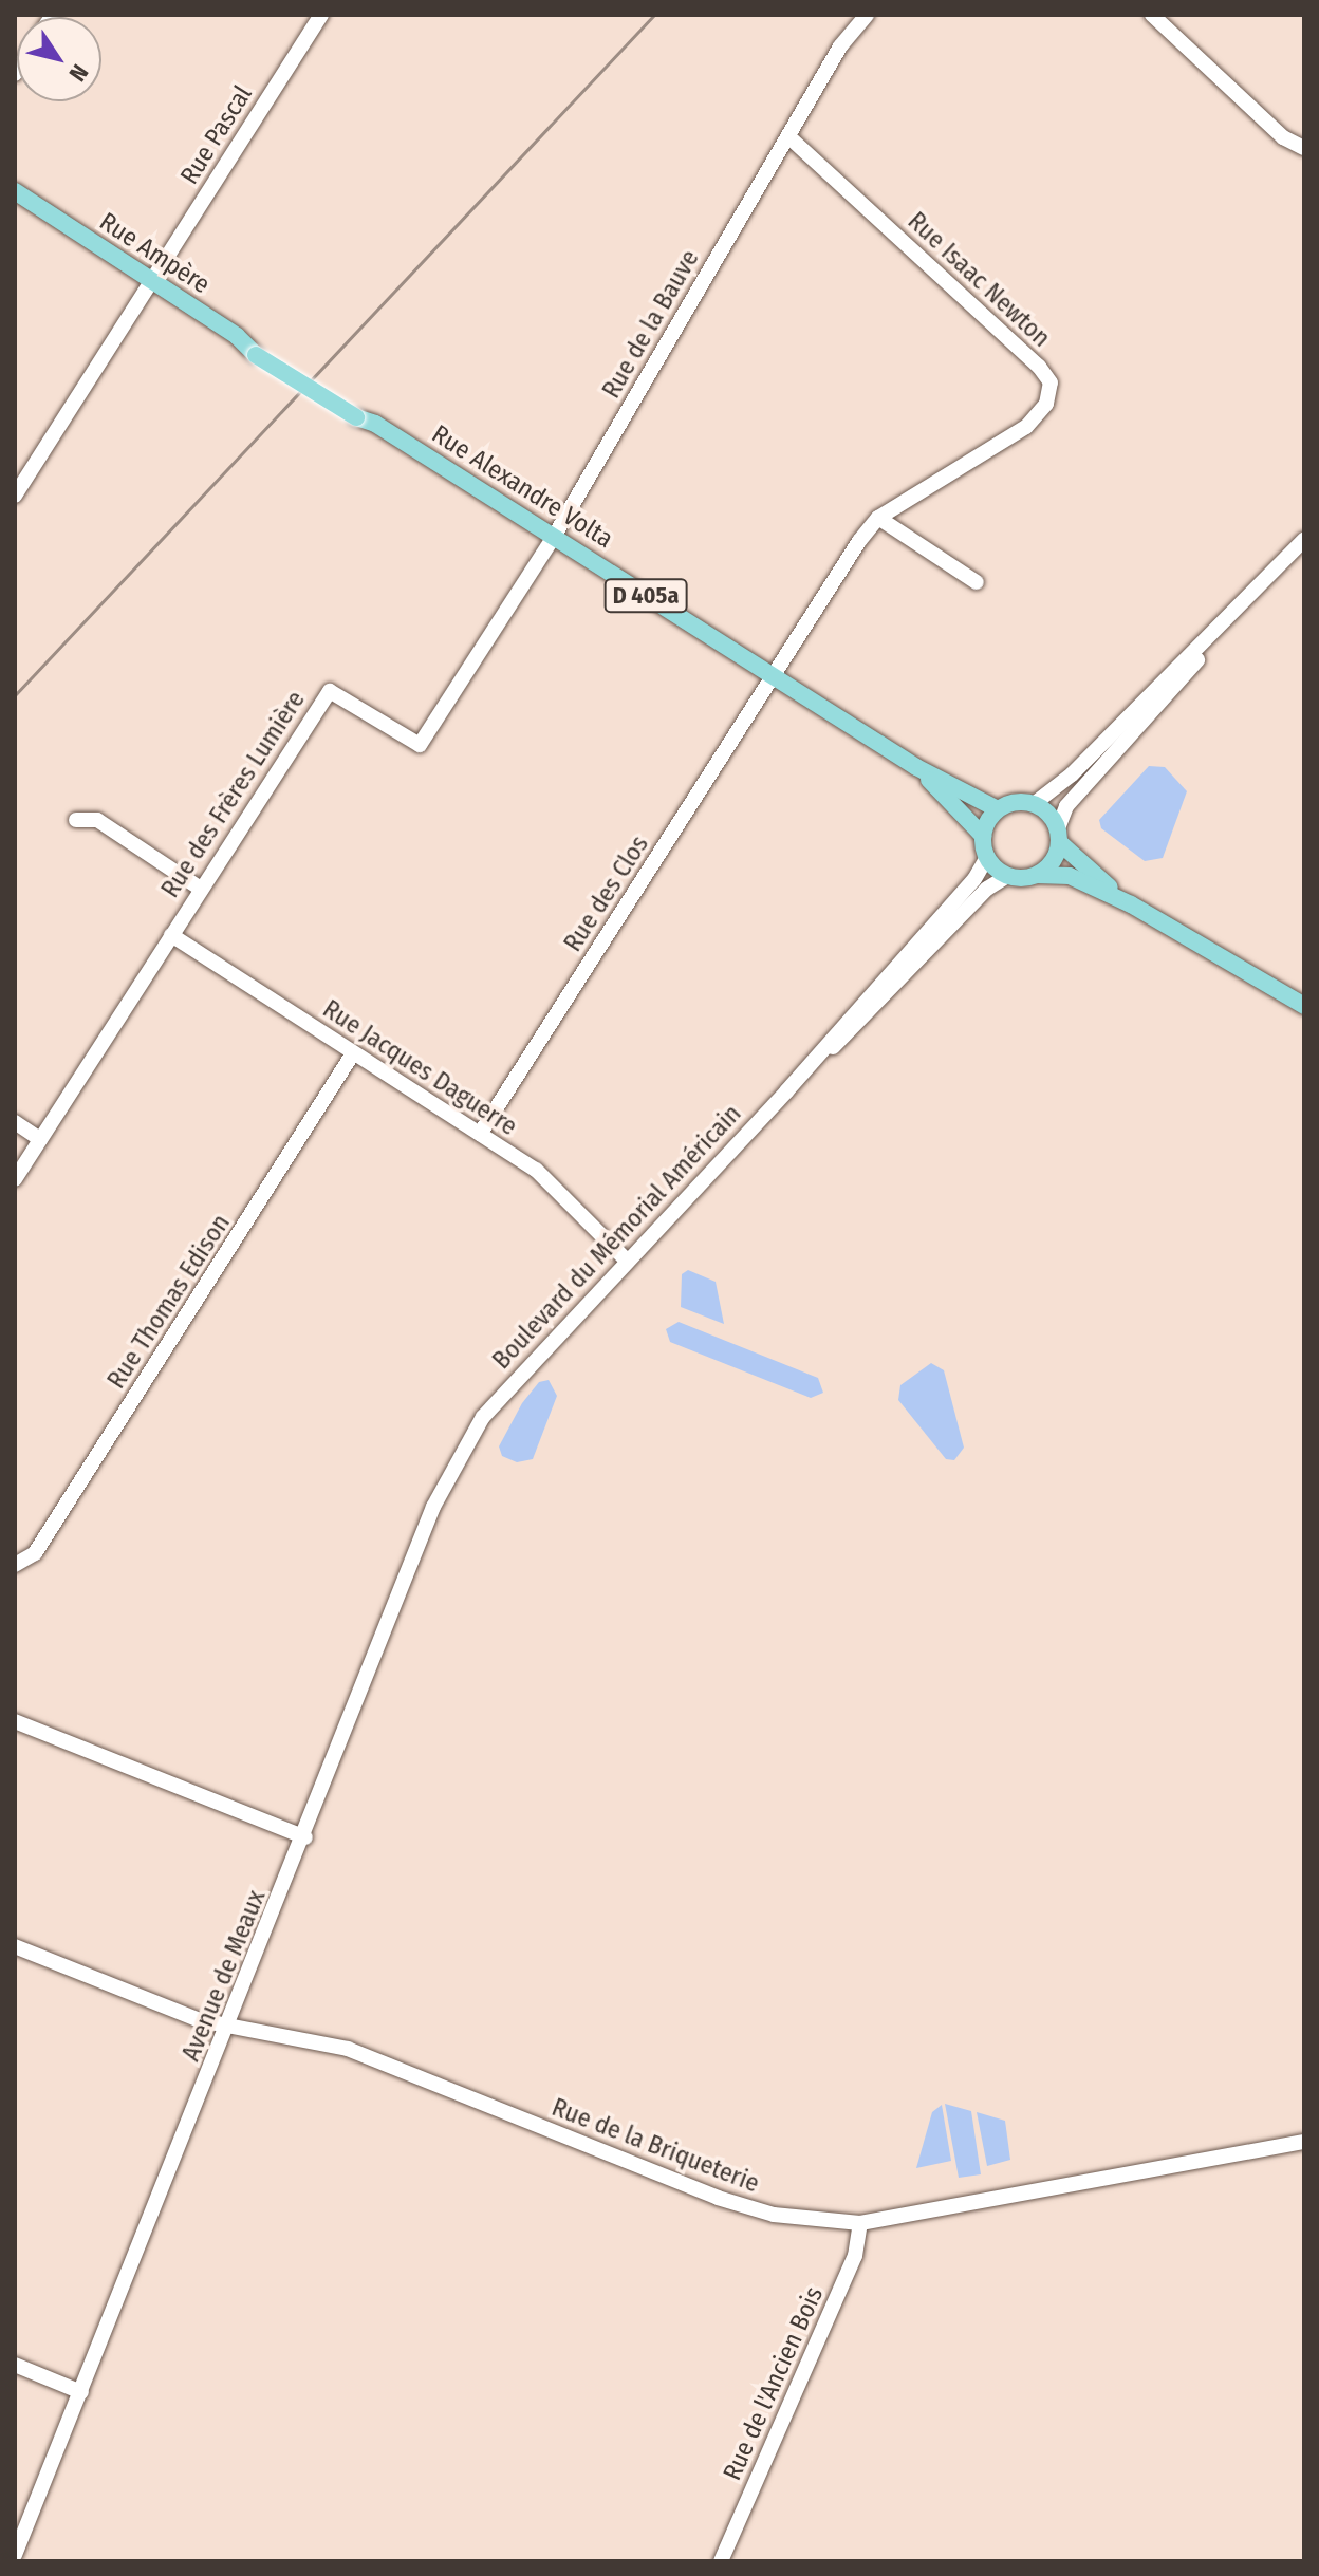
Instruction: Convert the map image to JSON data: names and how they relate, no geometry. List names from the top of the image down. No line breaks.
{"streets":{"main road":["Rue Ampère","Rue Alexandre Volta","D 405a"],"street":["Rue Pascal","Rue Isaac Newton","Rue de la Bauve","Rue des Frères Lumière","Rue des Clos","Rue Jacques Daguerre","Boulevard du Mémorial Américain","Rue Thomas Edison","Avenue de Meaux","Rue de la Briqueterie","Rue de l'Ancien Bois"]},"crossings":[["Rue Pascal","Rue Ampère"],["Rue Ampère","Rue Alexandre Volta"],["Rue Isaac Newton","Rue de la Bauve"],["Rue Isaac Newton","Rue Alexandre Volta"],["Rue Isaac Newton","Rue des Clos"],["Rue de la Bauve","Rue Alexandre Volta"],["Rue de la Bauve","Rue des Frères Lumière"],["Rue Alexandre Volta","Rue des Frères Lumière"],["Rue Alexandre Volta","Rue des Clos"],["Rue des Frères Lumière","Rue Jacques Daguerre"],["Rue des Clos","Rue Jacques Daguerre"],["Rue Jacques Daguerre","Boulevard du Mémorial Américain"],["Rue Jacques Daguerre","Rue Thomas Edison"],["Boulevard du Mémorial Américain","Avenue de Meaux"],["Avenue de Meaux","Rue de la Briqueterie"],["Rue de la Briqueterie","Rue de l'Ancien Bois"]],"north":"bottom right"}
